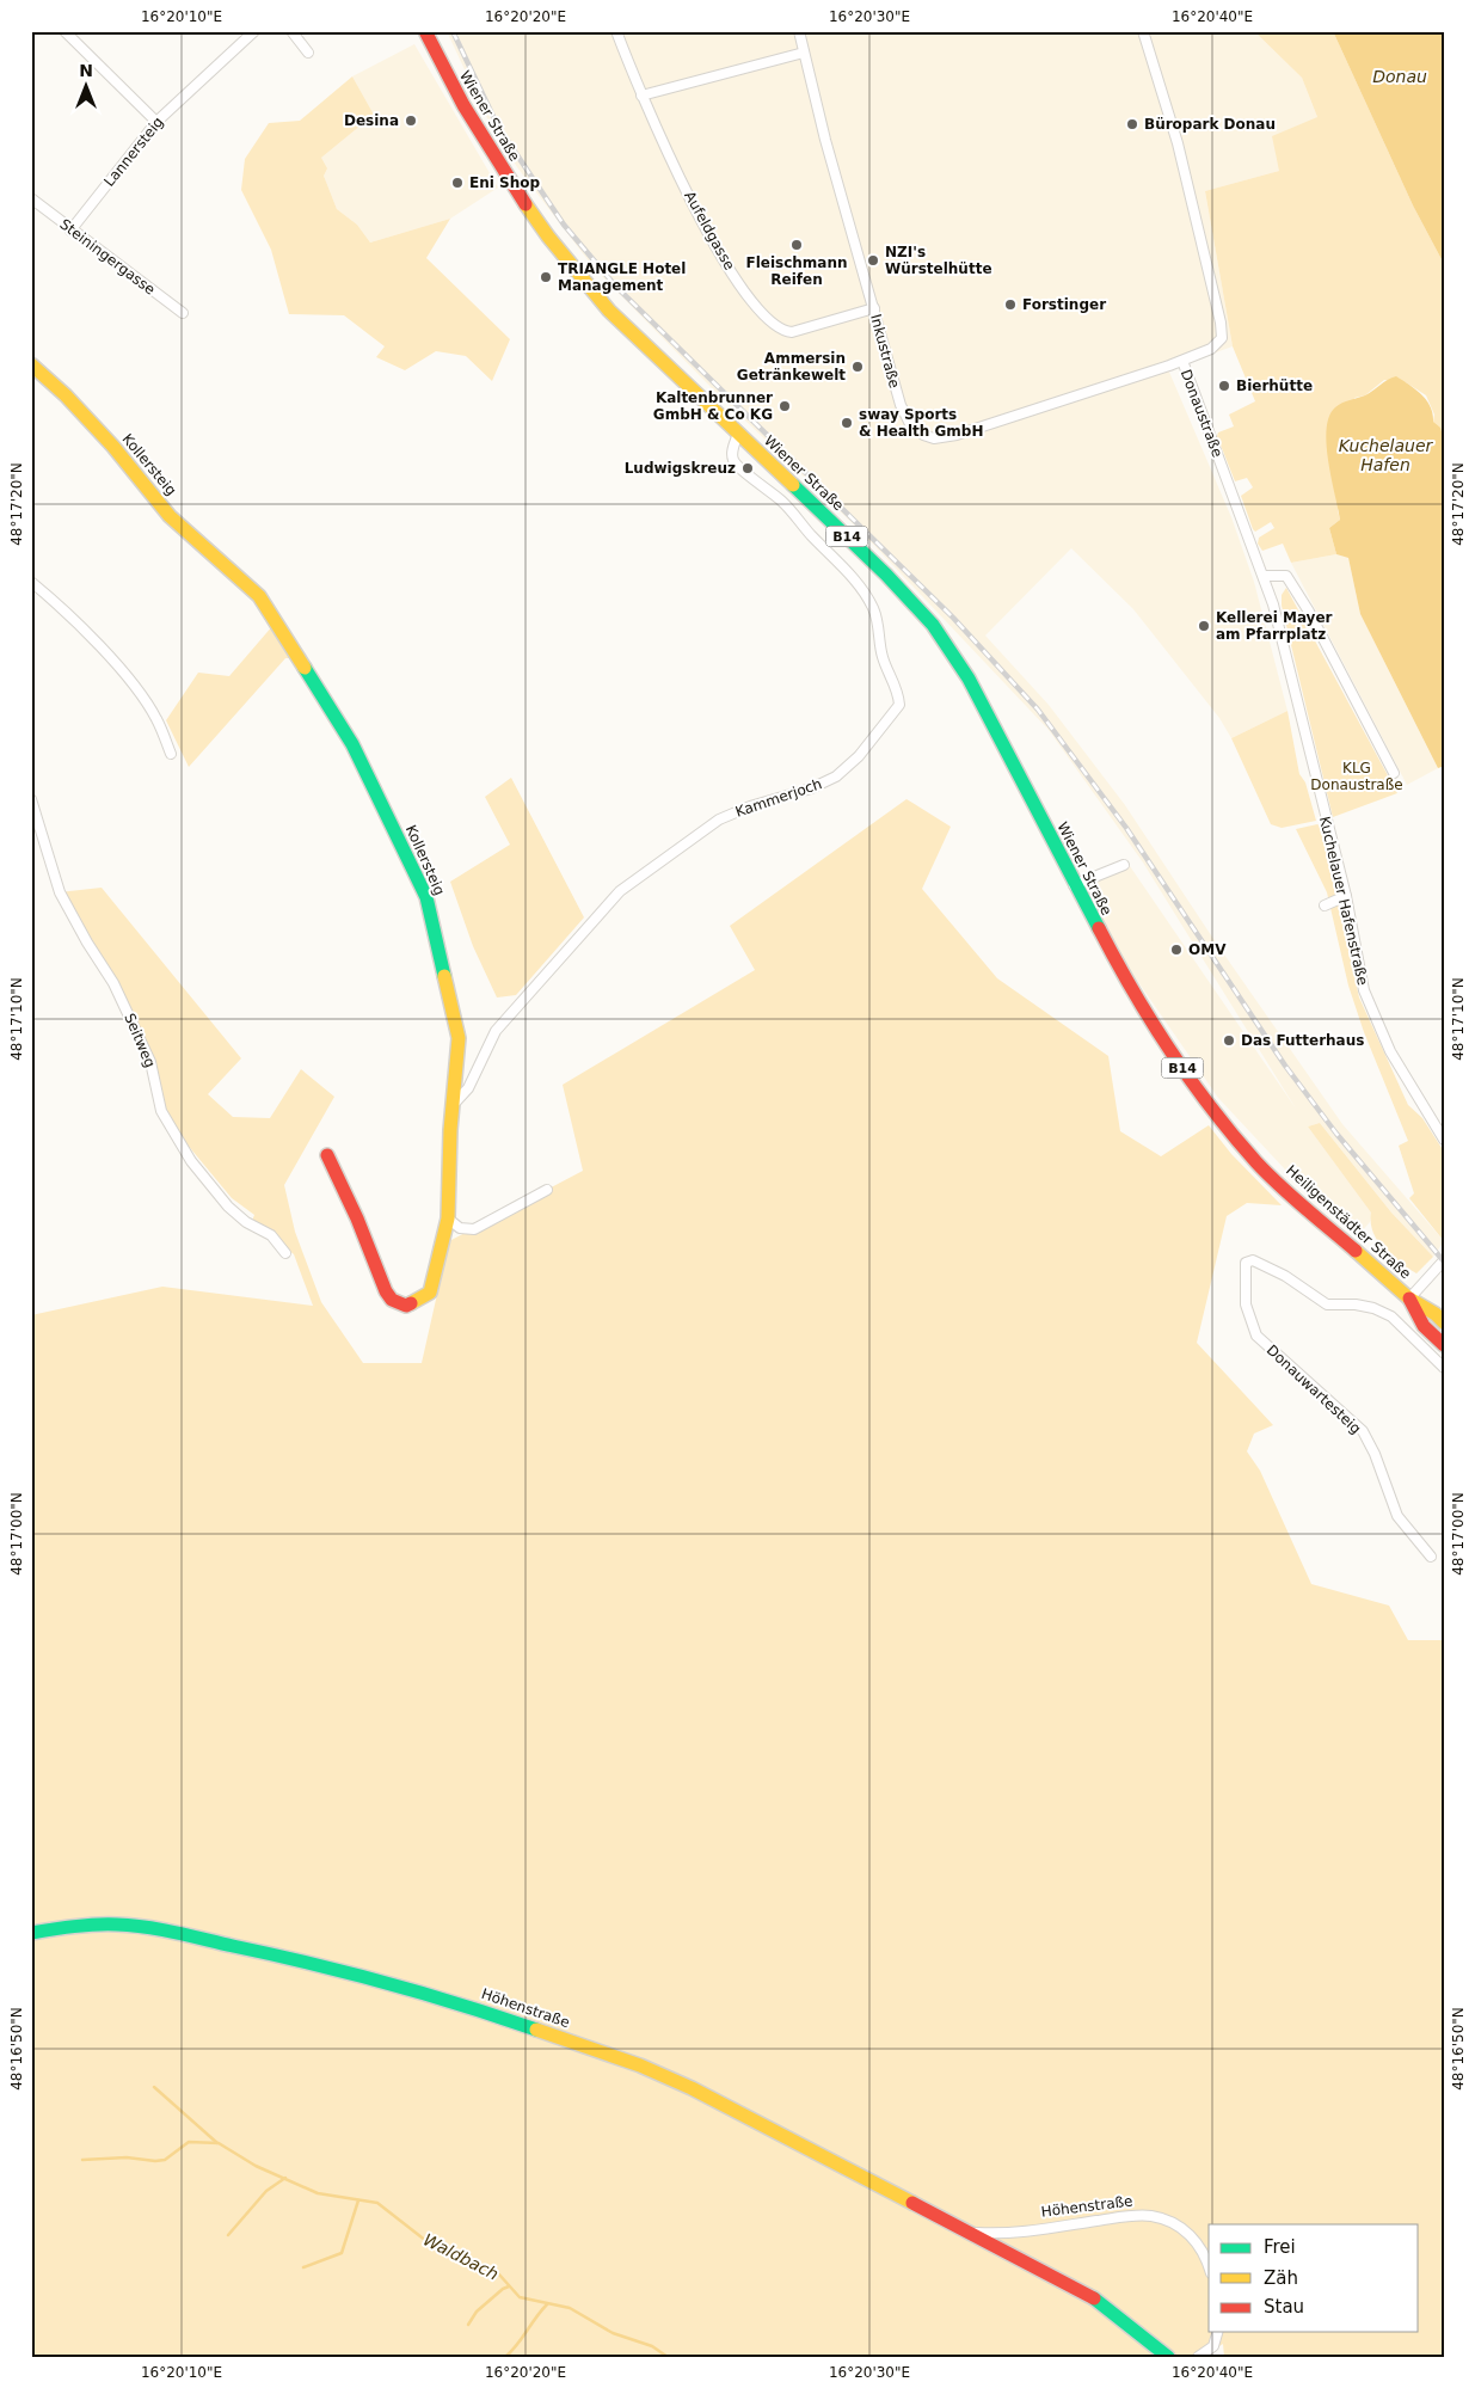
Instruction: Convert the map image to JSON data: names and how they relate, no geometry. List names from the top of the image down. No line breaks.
{"streets":{"street":["Wiener Straße","Lannersteig","Aufeldgasse","Steiningergasse","Inkustraße","Donaustraße","Kollersteig","B14","Kammerjoch","Kuchelauer Hafenstraße","Seitweg","Heiligenstädter Straße","Donauwartesteig","Höhenstraße"]},"crossings":[["Wiener Straße","Kammerjoch"],["Wiener Straße","Heiligenstädter Straße"],["Lannersteig","Steiningergasse"],["Aufeldgasse","Inkustraße"],["Inkustraße","Donaustraße"],["Donaustraße","Kuchelauer Hafenstraße"],["Kollersteig","Kammerjoch"]],"water":["Donau","Kuchelauer Hafen","Waldbach"],"parks":["KLG Donaustraße"],"places":["Desina","Büropark Donau","Eni Shop","Fleischmann Reifen","NZI's Würstelhütte","TRIANGLE Hotel Management","Forstinger","Ammersin Getränkewelt","Bierhütte","Kaltenbrunner GmbH & Co KG","sway Sports & Health GmbH","Ludwigskreuz","Kellerei Mayer am Pfarrplatz","OMV","Das Futterhaus"],"legend":["Frei","Zäh","Stau"],"north":"top","coordinates":["16°20'10\"E","16°20'20\"E","16°20'30\"E","16°20'40\"E","48°17'20\"N","48°17'10\"N","48°17'00\"N","48°16'50\"N"]}
